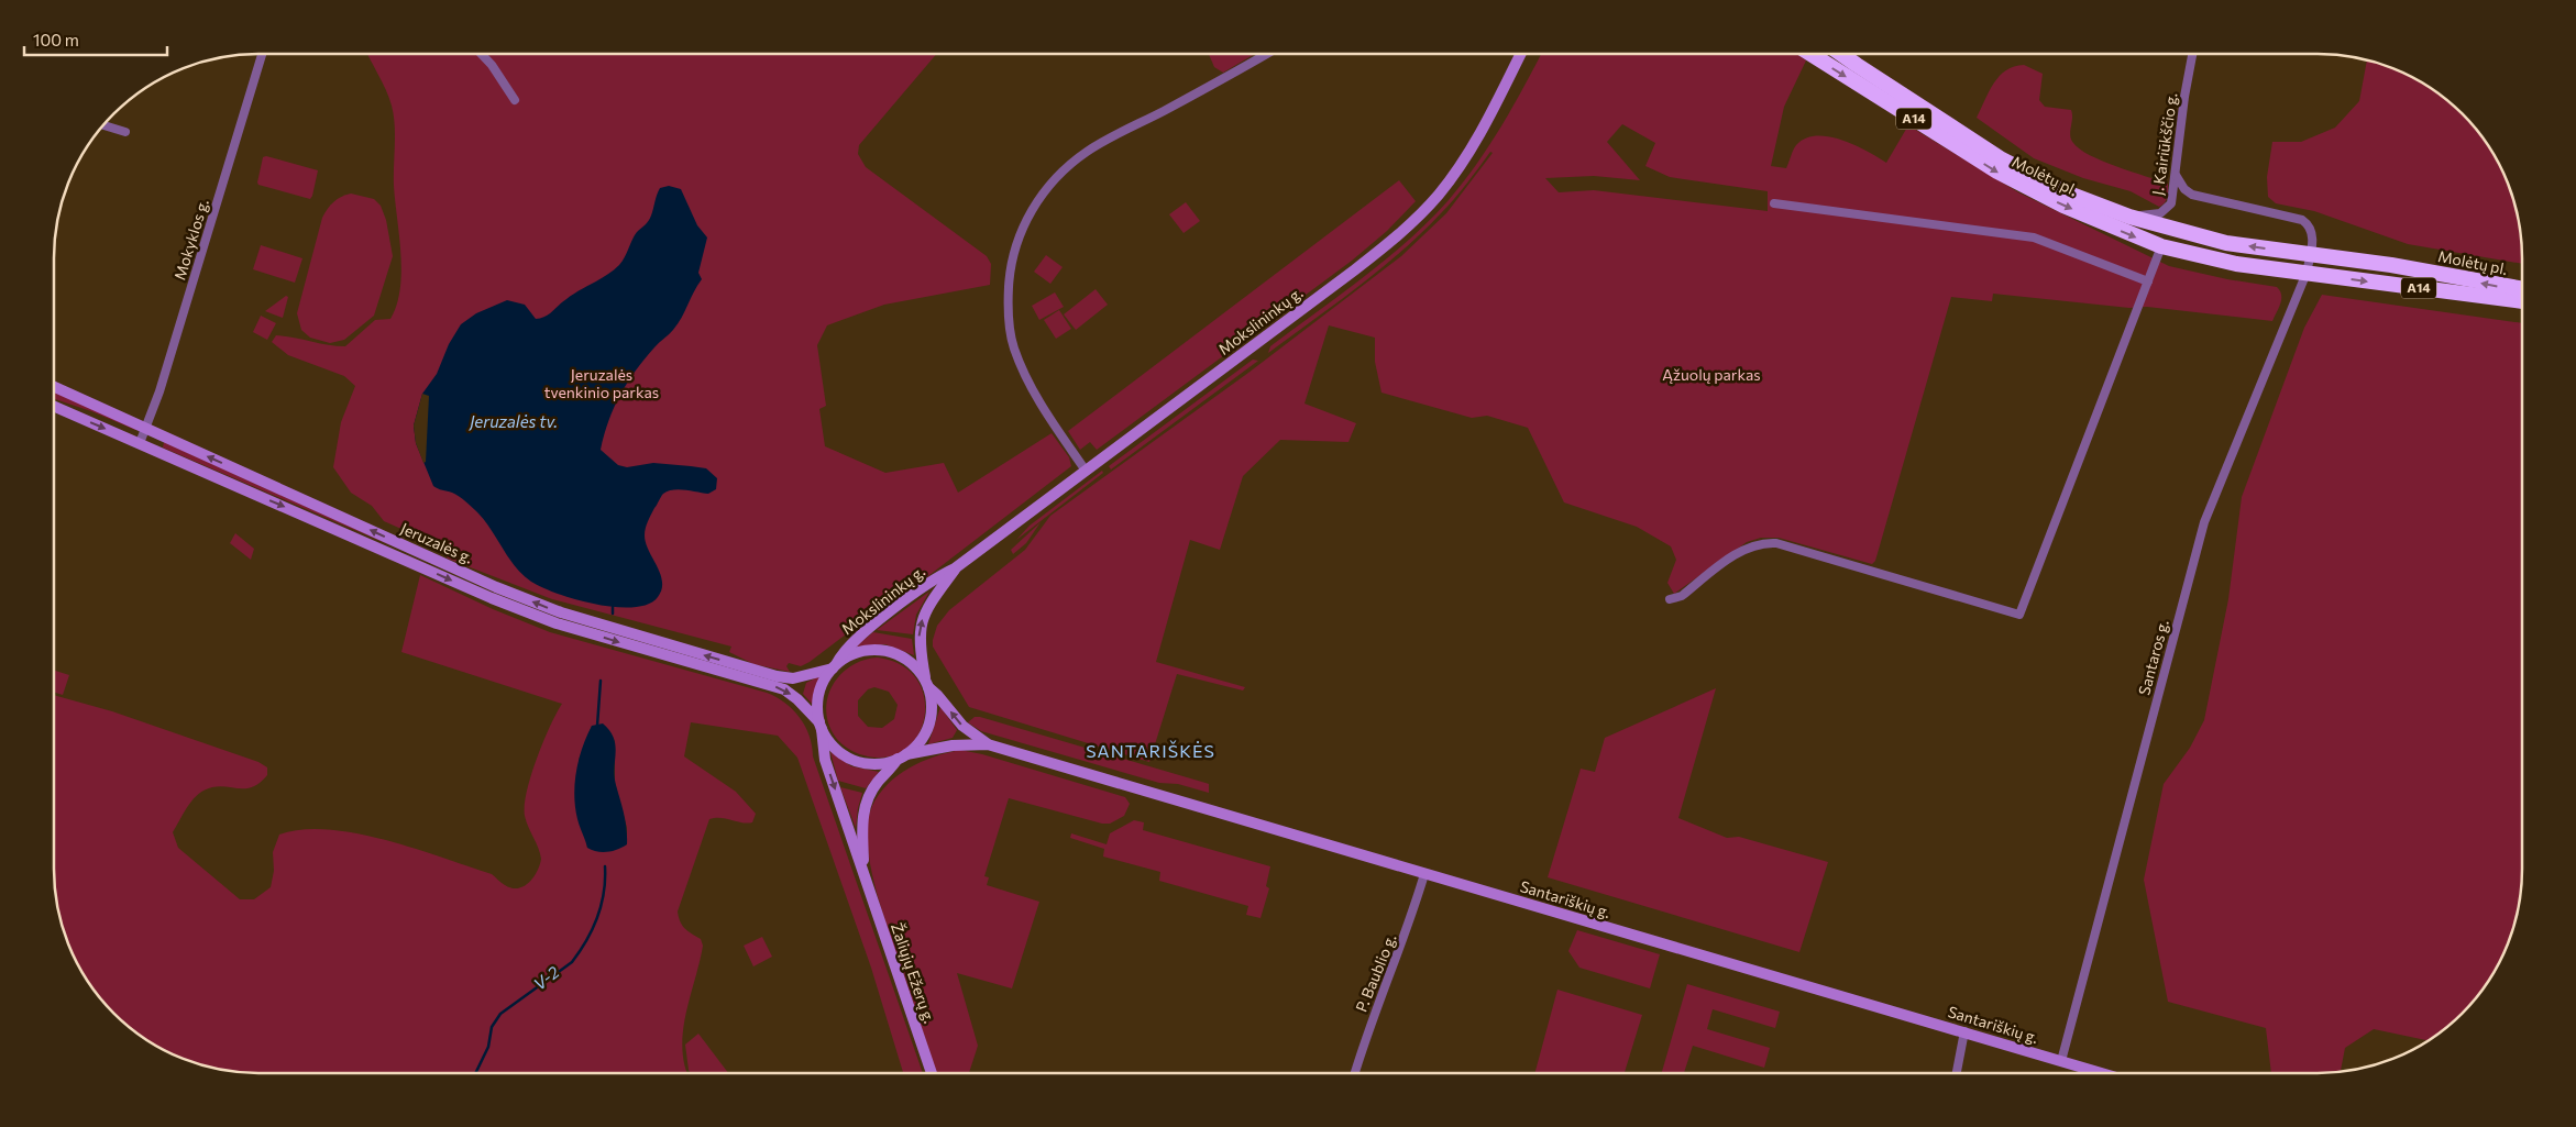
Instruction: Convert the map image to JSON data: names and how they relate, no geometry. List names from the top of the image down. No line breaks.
{"streets":{"highway":["A14","Molėtų pl."],"main road":["Mokslininkų g.","Jeruzalės g.","Santariškių g.","Žaliųjų Ežerų g."],"street":["J. Kairiūkščio g.","Mokyklos g.","Santaros g.","P. Baublio g."]},"crossings":[["J. Kairiūkščio g.","Molėtų pl."],["Molėtų pl.","Santaros g."],["Mokyklos g.","Jeruzalės g."],["Mokslininkų g.","Jeruzalės g."],["Mokslininkų g.","Santariškių g."],["Mokslininkų g.","Žaliųjų Ežerų g."],["Jeruzalės g.","Santariškių g."],["Jeruzalės g.","Žaliųjų Ežerų g."],["Santaros g.","Santariškių g."],["Santariškių g.","Žaliųjų Ežerų g."],["Santariškių g.","P. Baublio g."]],"districts":["SANTARIŠKĖS"],"water":["Jeruzalės tv.","V-2"],"parks":["Jeruzalės tvenkinio parkas","Ąžuolų parkas"],"scale_bar":"100 m"}
